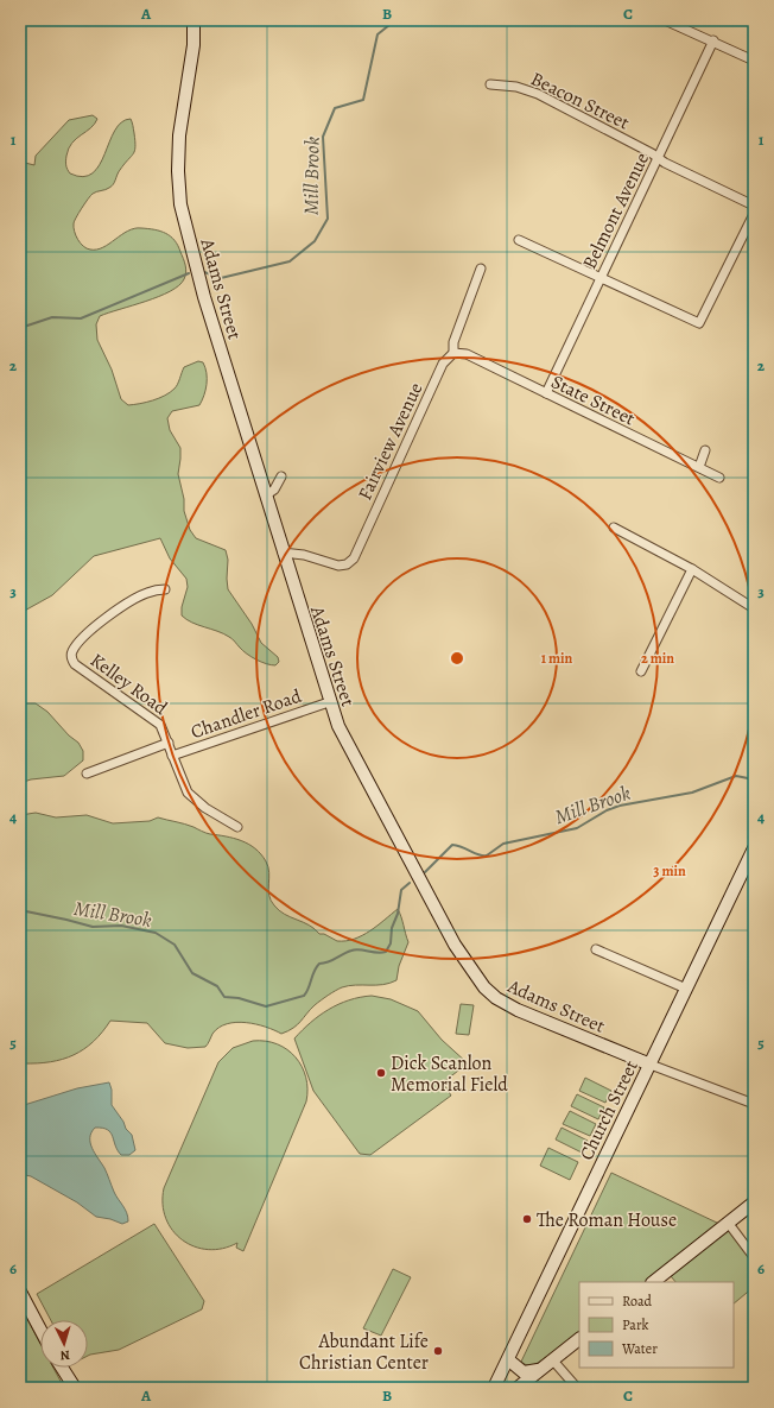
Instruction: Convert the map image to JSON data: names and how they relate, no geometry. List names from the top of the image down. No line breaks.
{"streets":{"street":["Beacon Street","Belmont Avenue","Adams Street","State Street","Fairview Avenue","Kelley Road","Chandler Road","Church Street"]},"crossings":[["Beacon Street","Belmont Avenue"],["Belmont Avenue","State Street"],["Adams Street","Fairview Avenue"],["Adams Street","Chandler Road"],["Adams Street","Church Street"],["State Street","Fairview Avenue"],["Kelley Road","Chandler Road"]],"water":["Mill Brook"],"places":["Dick Scanlon Memorial Field","The Roman House","Abundant Life Christian Center"],"legend":["Road","Park","Water"],"north":"bottom","grid":{"columns":["A","B","C"],"rows":["1","2","3","4","5","6"]},"rings":["1 min","2 min","3 min"]}
